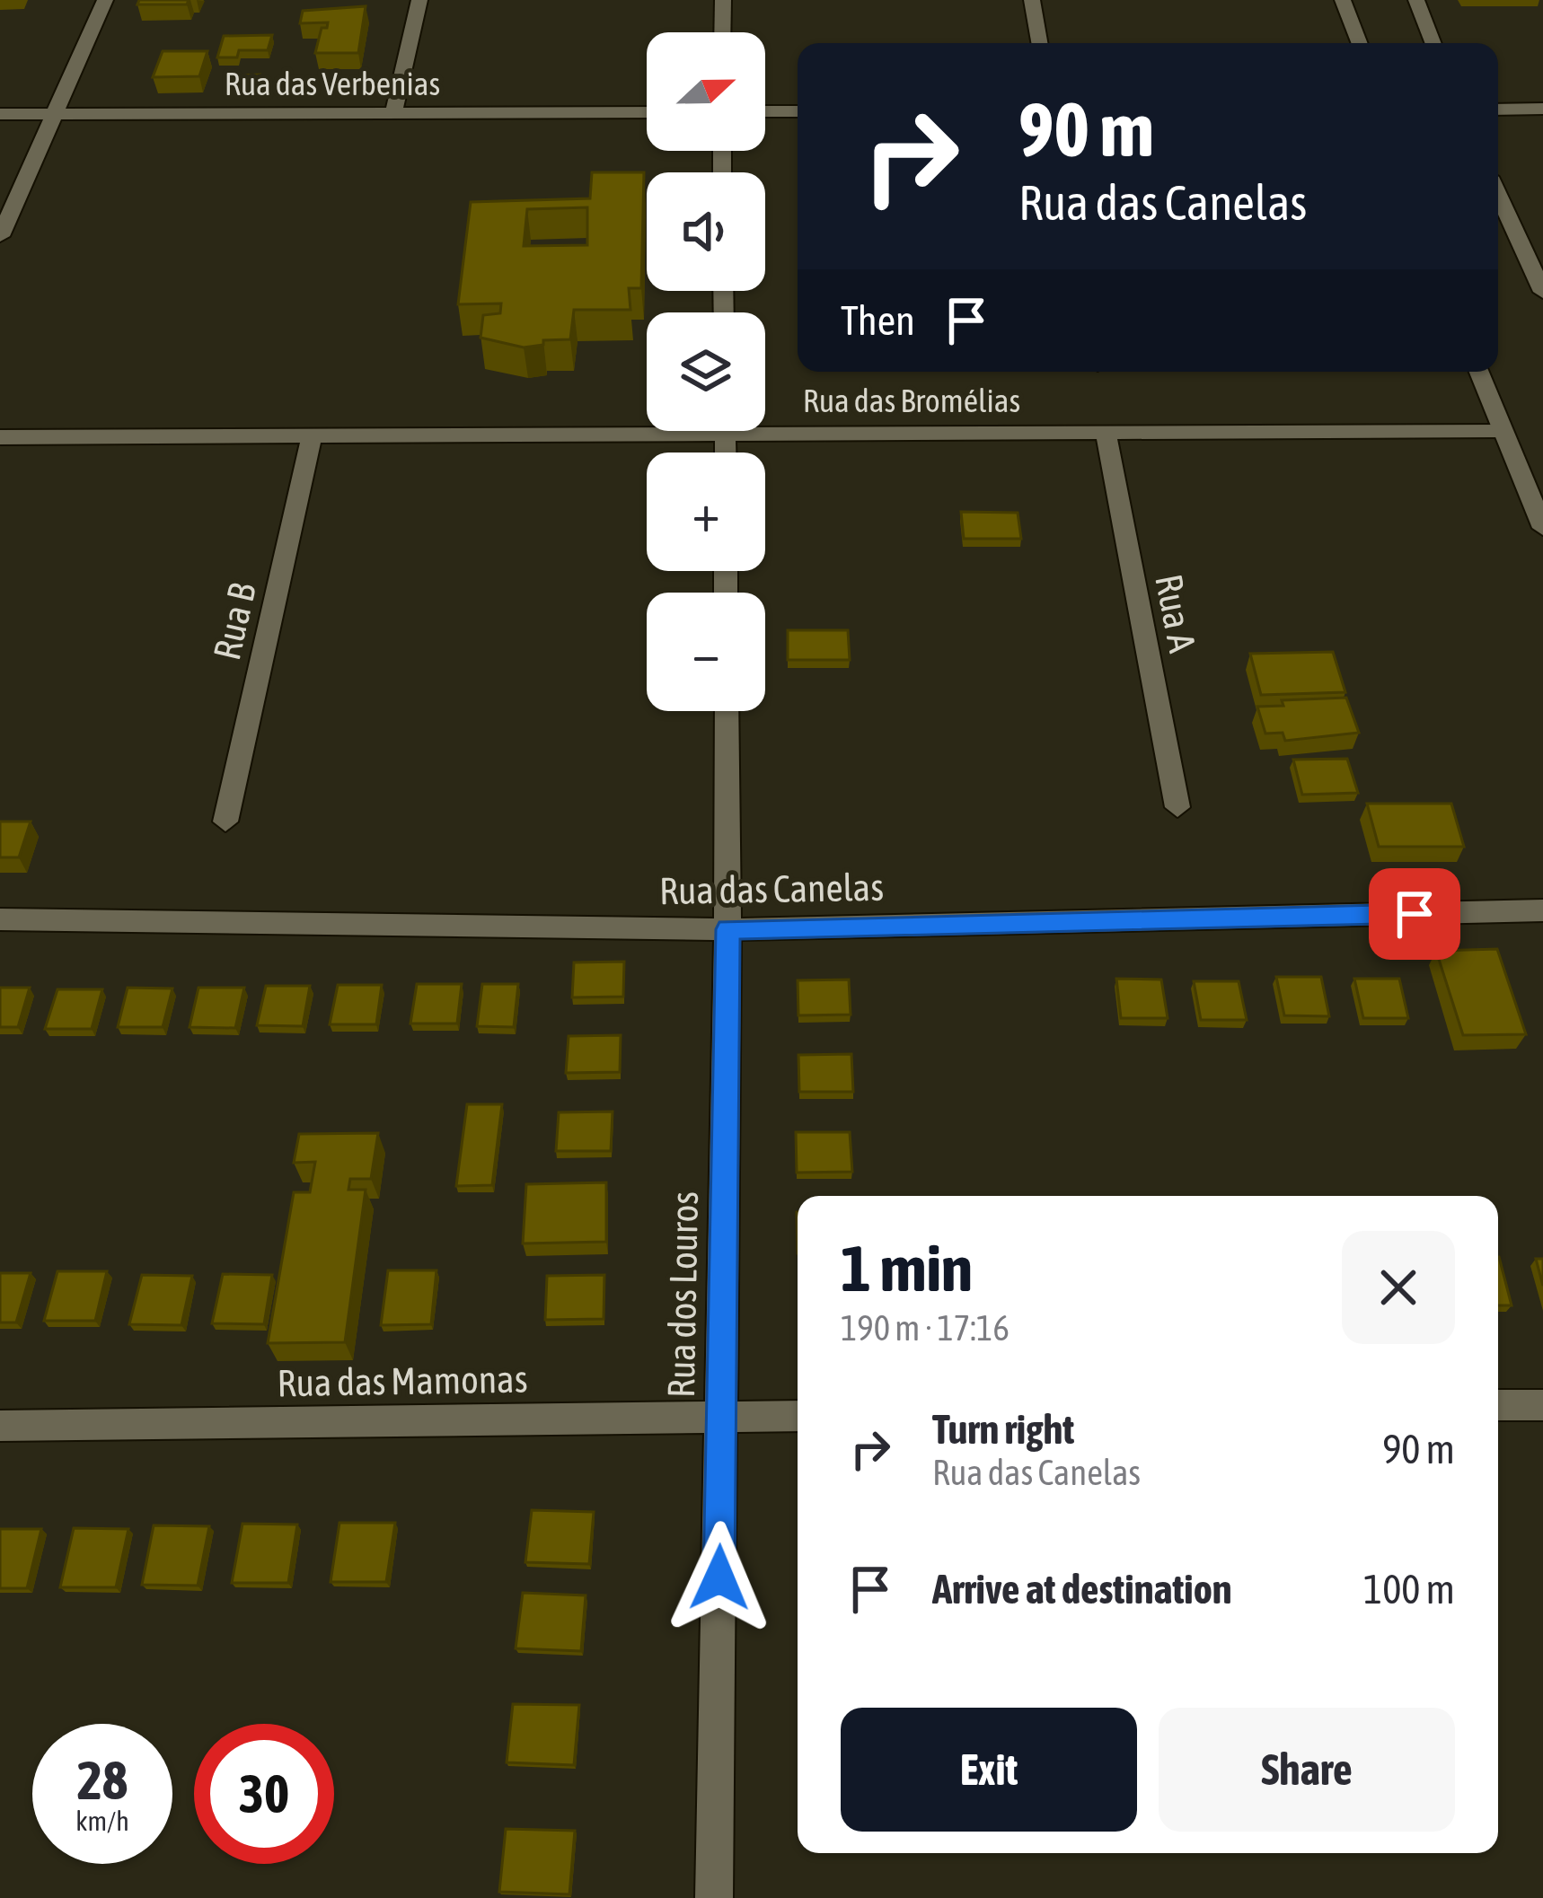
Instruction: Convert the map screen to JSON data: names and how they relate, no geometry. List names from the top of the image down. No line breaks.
{"streets":{"street":["Rua das Verbenias","Rua das Bromélias","Rua A","Rua B","Rua das Canelas","Rua dos Louros","Rua das Mamonas"]},"crossings":[["Rua das Bromélias","Rua A"],["Rua das Bromélias","Rua B"],["Rua das Canelas","Rua dos Louros"],["Rua dos Louros","Rua das Mamonas"]],"north":"right","page":{"map_buttons":["+","−"],"turn":["90 m","Rua das Canelas"],"then":"Then","heading":["1 min","190 m · 17:16"],"list":[{"name":"Turn right","note":"Rua das Canelas","value":"90 m"},{"name":"Arrive at destination","value":"100 m"}],"buttons":["Exit","Share"],"speed":"28 km/h","limit":"30"}}
